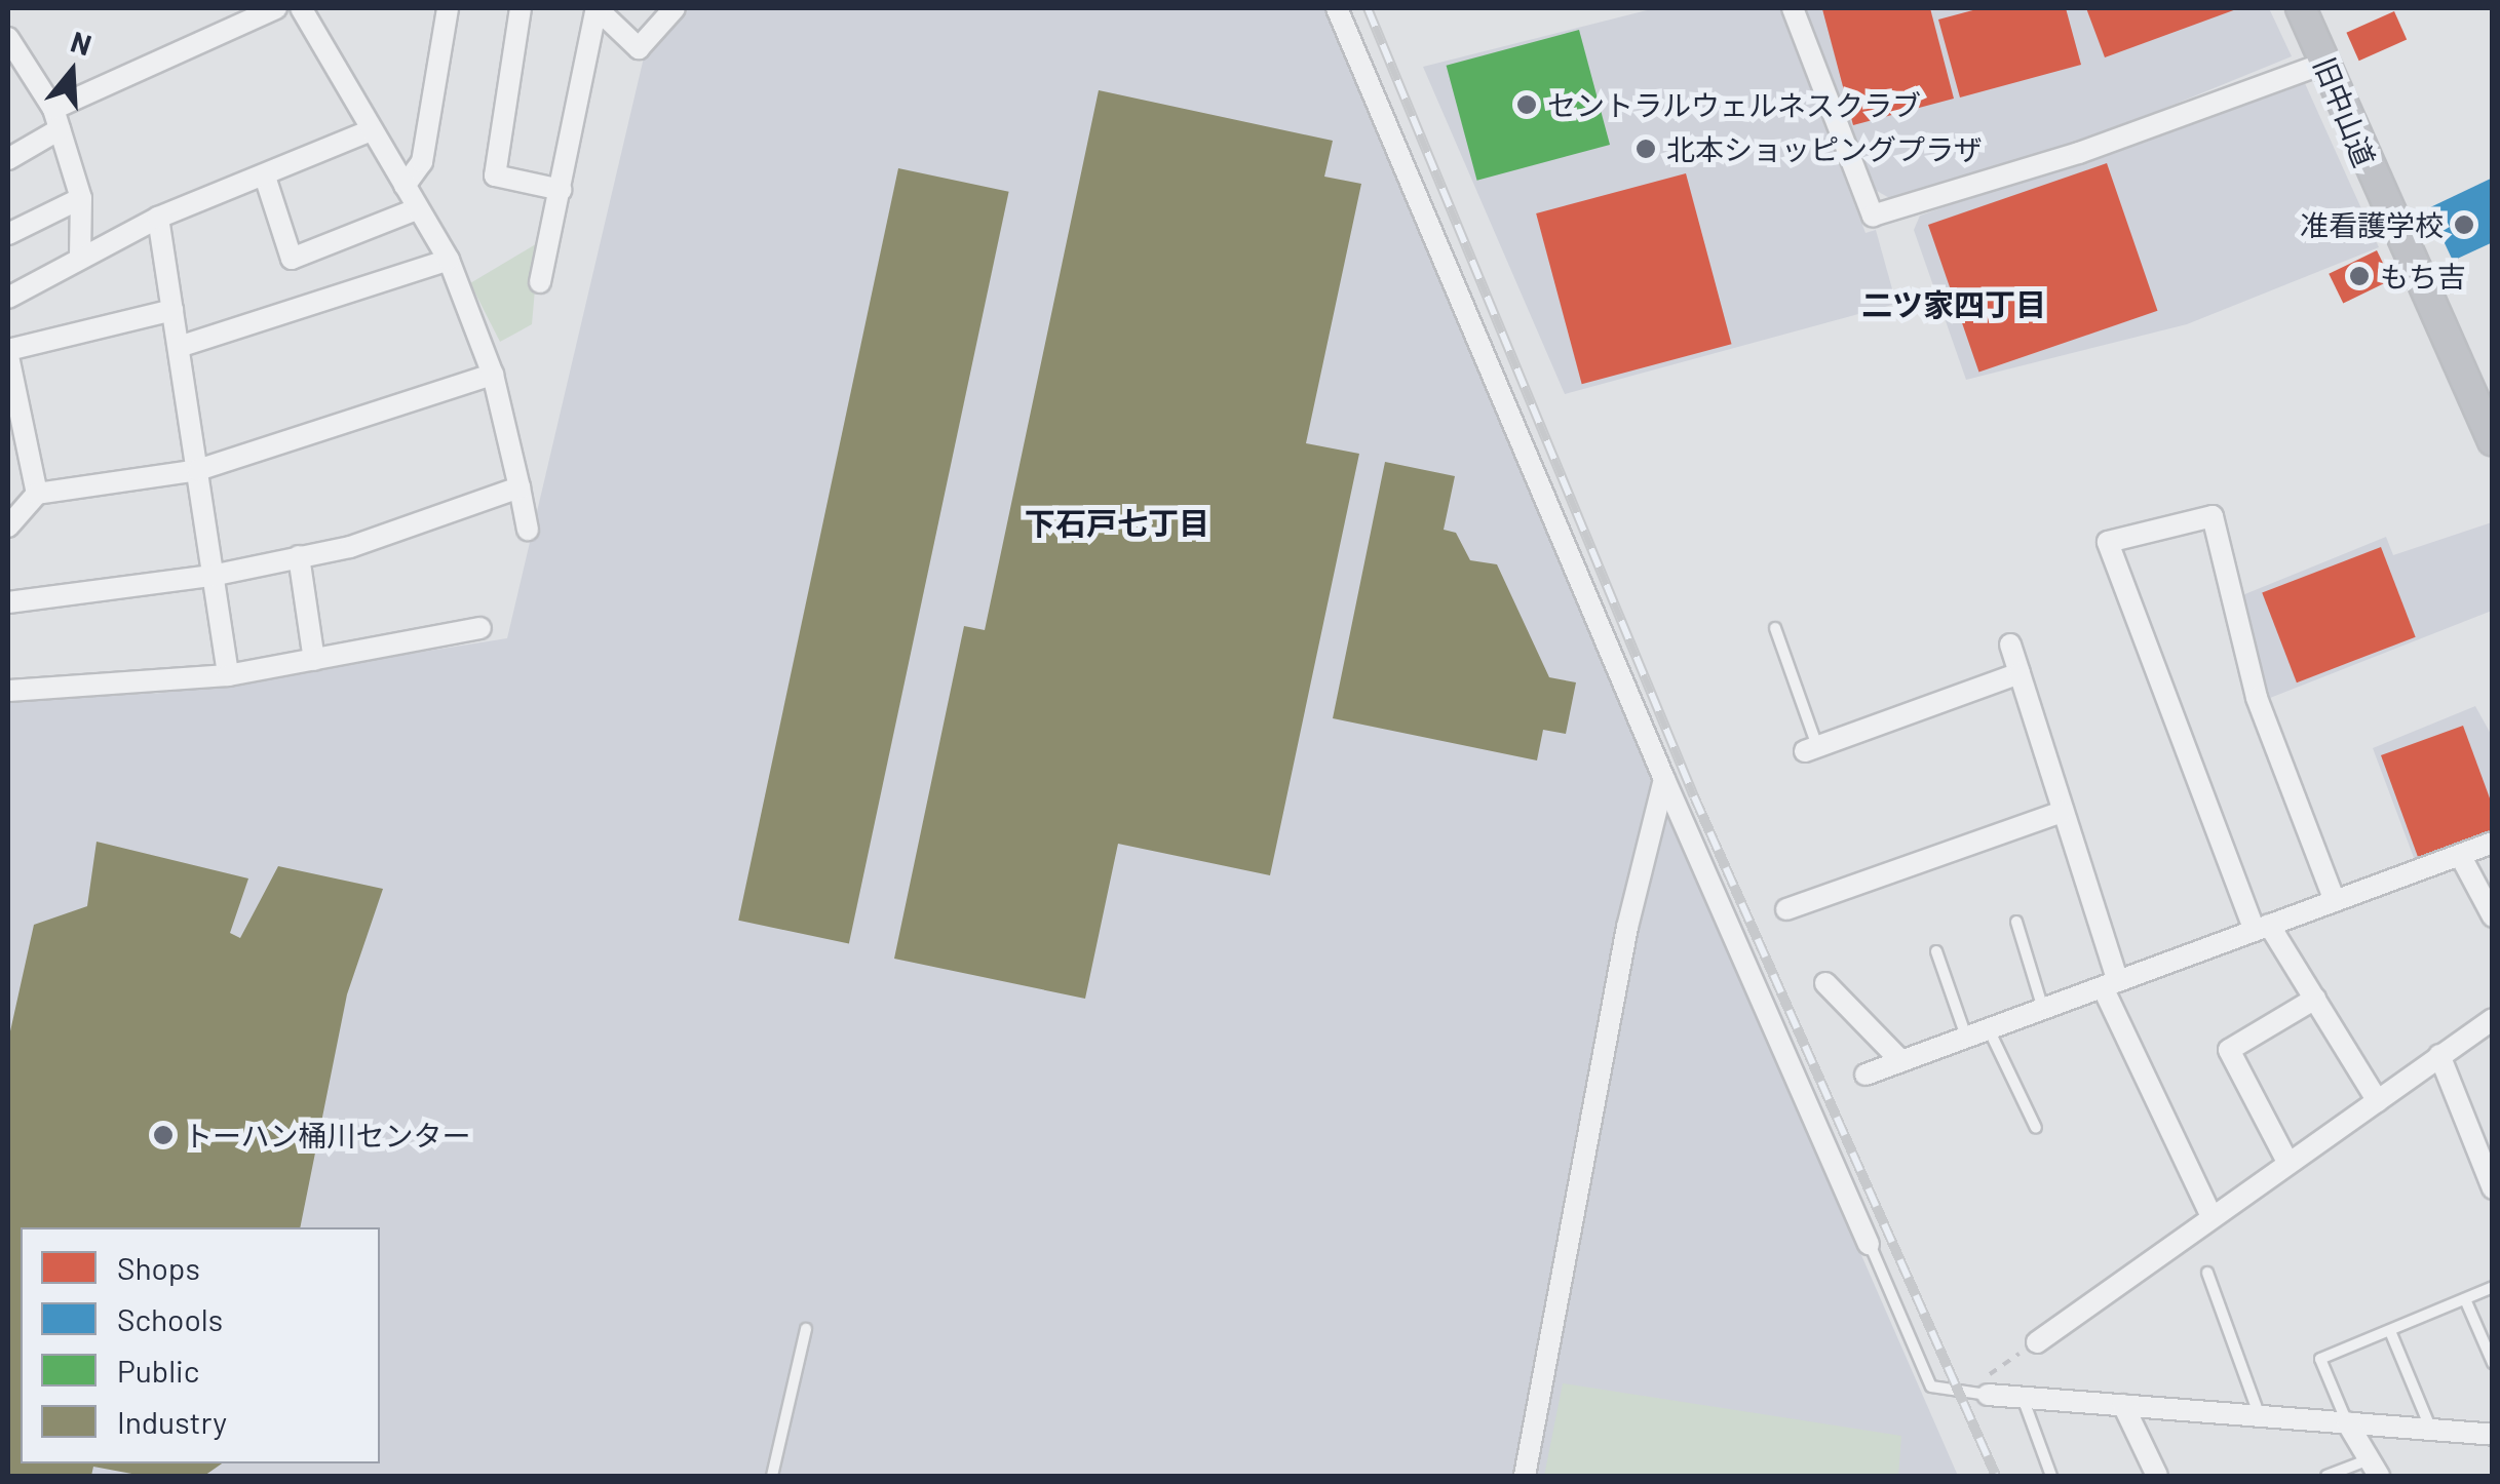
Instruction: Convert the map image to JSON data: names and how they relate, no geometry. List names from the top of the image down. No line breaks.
{"streets":{"main road":["旧中山道"]},"districts":["二ツ家四丁目","下石戸七丁目"],"places":["セントラルウェルネスクラブ","北本ショッピングプラザ","准看護学校","もち吉","トーハン桶川センター"],"legend":["Shops","Schools","Public","Industry"],"north":"top"}
